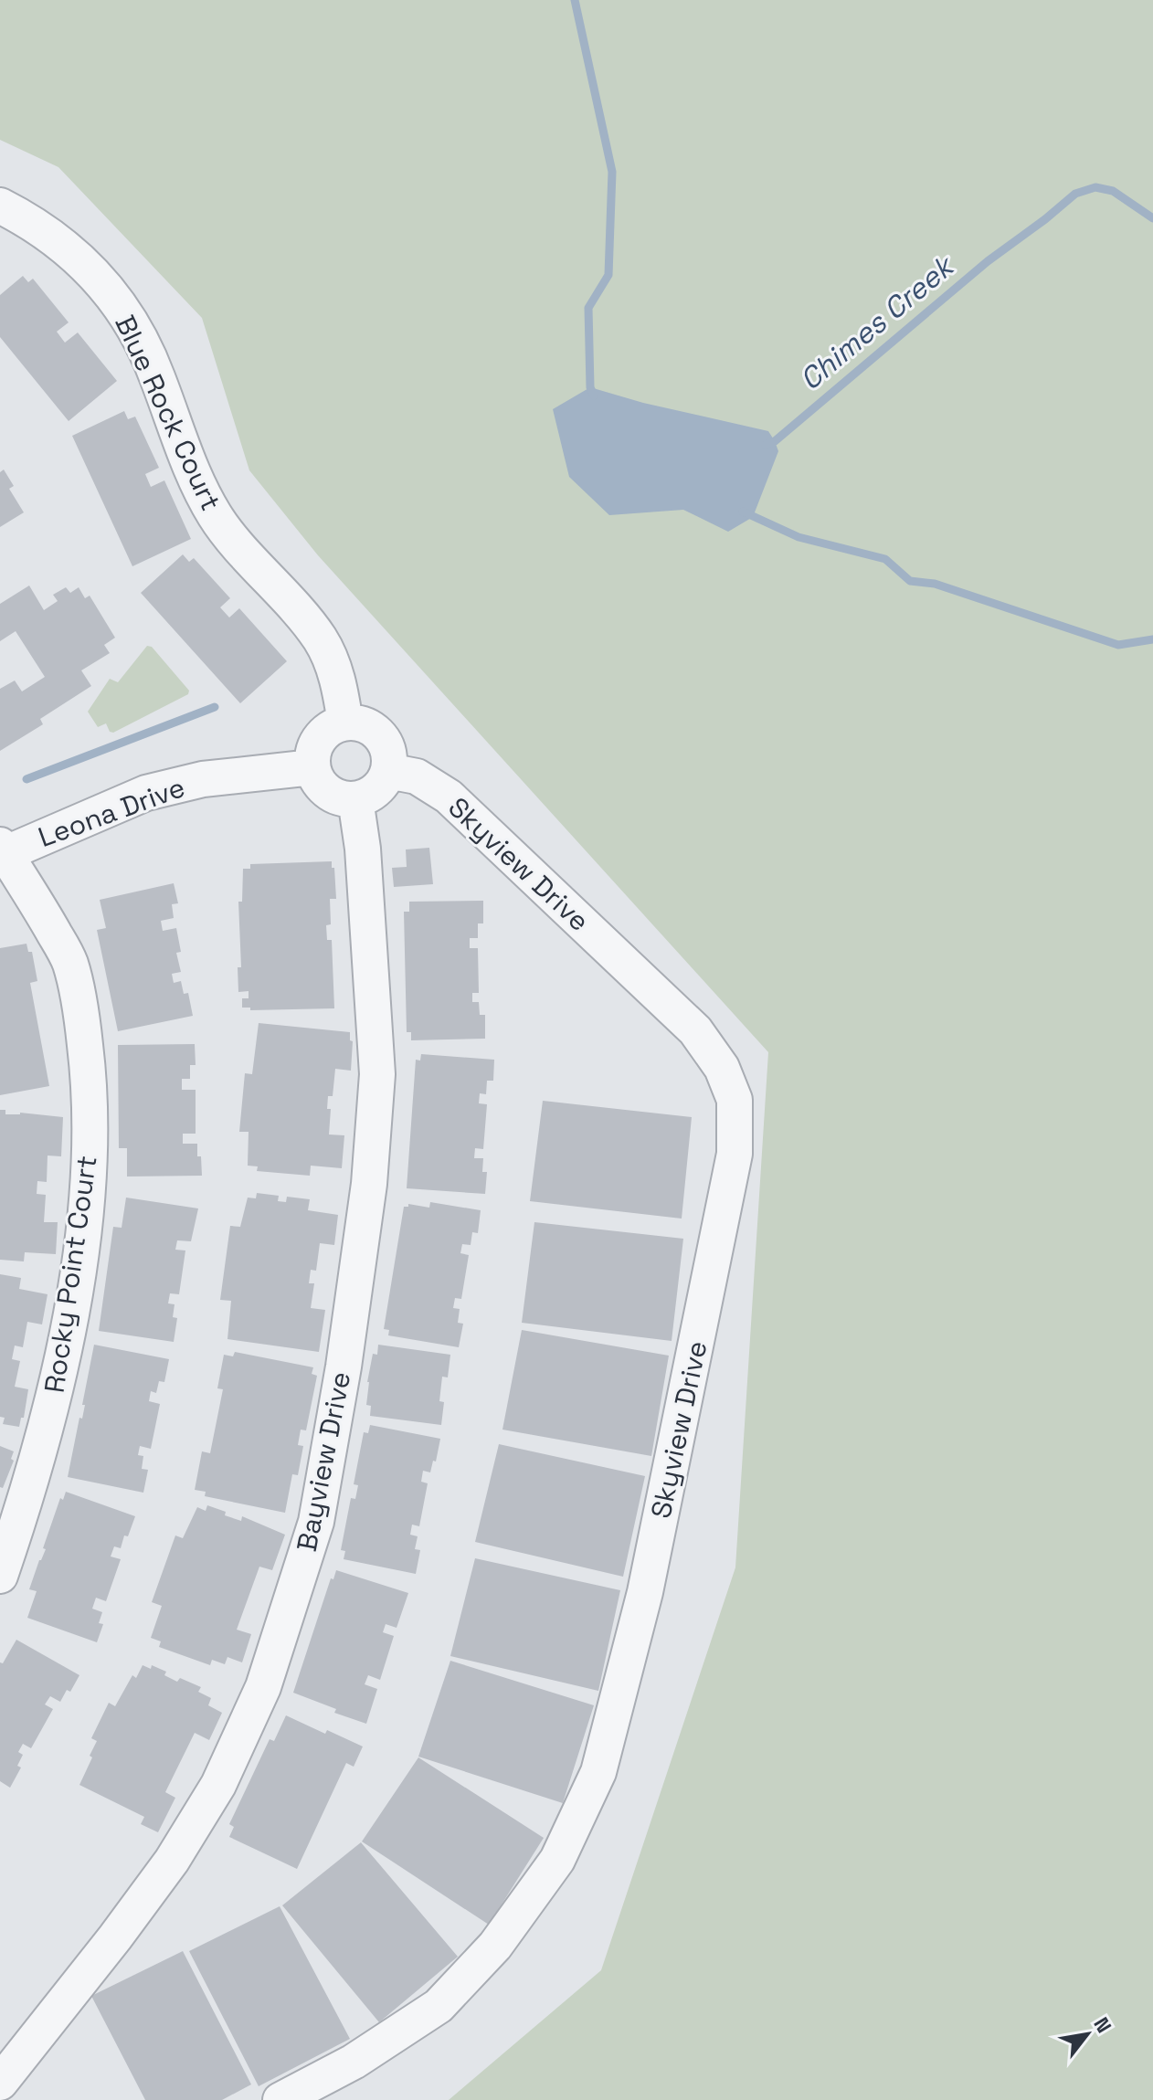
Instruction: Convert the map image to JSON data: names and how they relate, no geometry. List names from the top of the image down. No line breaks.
{"streets":{"street":["Blue Rock Court","Leona Drive","Skyview Drive","Rocky Point Court","Bayview Drive"]},"crossings":[["Blue Rock Court","Leona Drive"],["Blue Rock Court","Skyview Drive"],["Blue Rock Court","Bayview Drive"],["Leona Drive","Skyview Drive"],["Leona Drive","Rocky Point Court"],["Leona Drive","Bayview Drive"],["Skyview Drive","Bayview Drive"]],"water":["Chimes Creek"],"north":"top right"}
